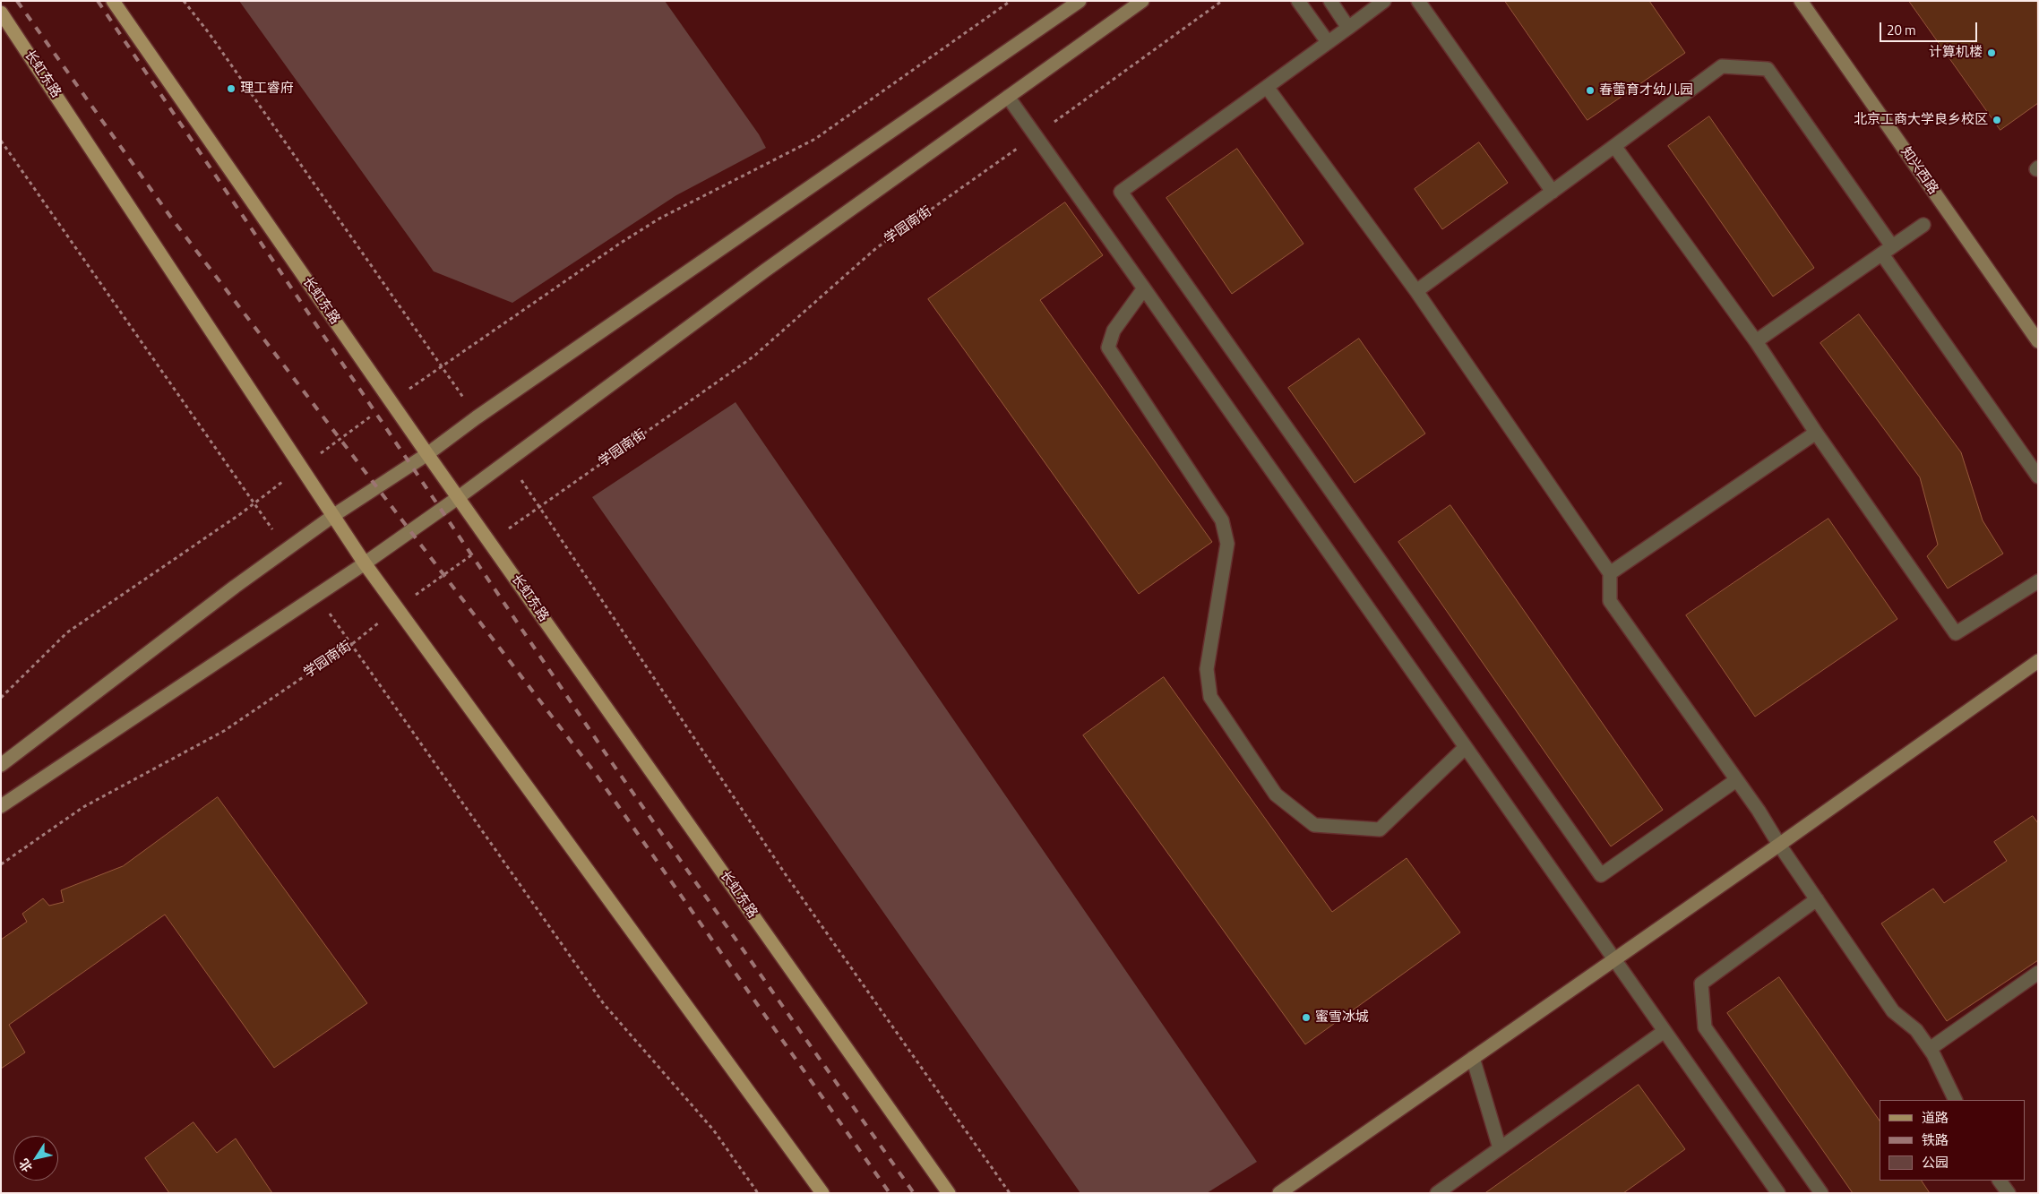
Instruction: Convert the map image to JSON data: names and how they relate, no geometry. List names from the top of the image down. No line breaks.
{"streets":{"main road":["长虹东路"],"street":["知兴西路"],"path":["学园南街"]},"crossings":[["长虹东路","学园南街"]],"places":["计算机楼","理工睿府","春蕾育才幼儿园","北京工商大学良乡校区","蜜雪冰城"],"legend":["道路","铁路","公园"],"scale_bar":"20 m","north":"bottom left"}
